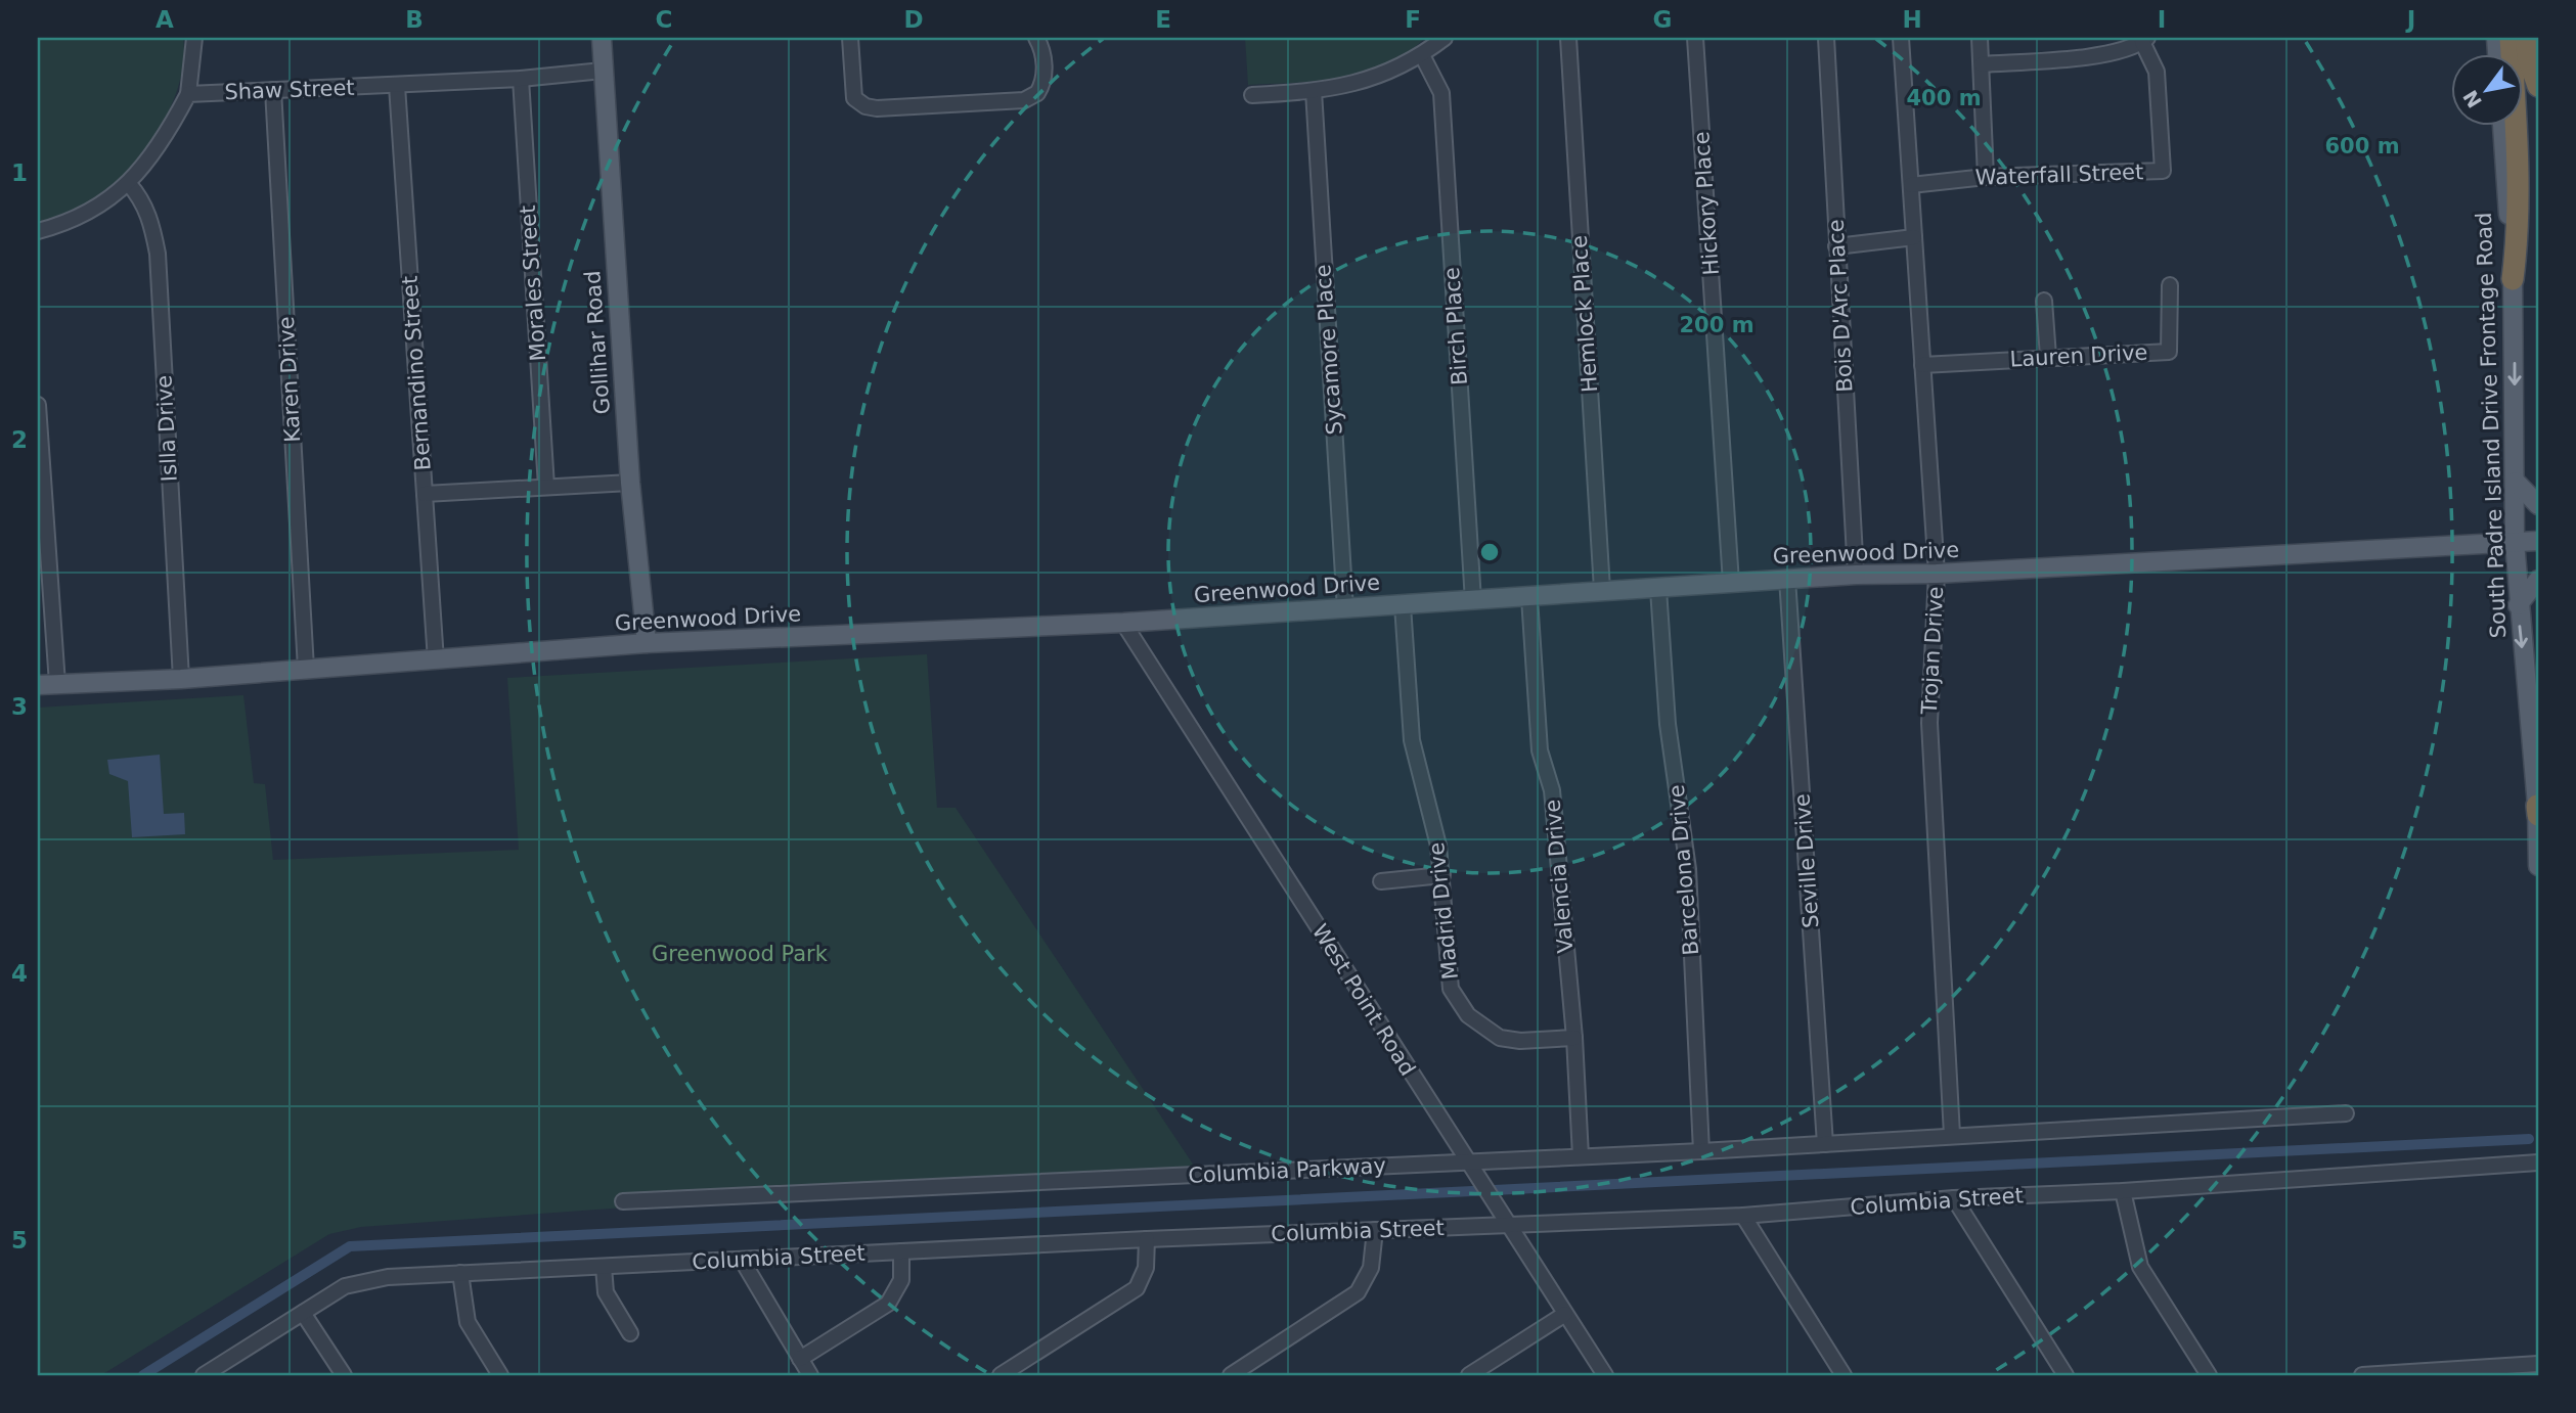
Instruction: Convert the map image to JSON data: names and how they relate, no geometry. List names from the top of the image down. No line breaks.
{"streets":{"main road":["Gollihar Road","South Padre Island Drive Frontage Road","Greenwood Drive"],"street":["Shaw Street","Waterfall Street","Hickory Place","Morales Street","Bois D'Arc Place","Hemlock Place","Birch Place","Sycamore Place","Lauren Drive","Bernandino Street","Karen Drive","Islla Drive","Trojan Drive","Seville Drive","Barcelona Drive","Valencia Drive","Madrid Drive","West Point Road","Columbia Parkway","Columbia Street"]},"crossings":[["Shaw Street","Morales Street"],["Shaw Street","Gollihar Road"],["Shaw Street","Bernandino Street"],["Shaw Street","Karen Drive"],["Waterfall Street","Trojan Drive"],["Hickory Place","Greenwood Drive"],["Bois D'Arc Place","Greenwood Drive"],["Hemlock Place","Greenwood Drive"],["Birch Place","Greenwood Drive"],["Gollihar Road","Greenwood Drive"],["Sycamore Place","Greenwood Drive"],["Lauren Drive","Trojan Drive"],["Bernandino Street","Greenwood Drive"],["Karen Drive","Greenwood Drive"],["South Padre Island Drive Frontage Road","Greenwood Drive"],["Islla Drive","Greenwood Drive"],["Greenwood Drive","Trojan Drive"],["Greenwood Drive","Seville Drive"],["Greenwood Drive","Barcelona Drive"],["Greenwood Drive","Valencia Drive"],["Greenwood Drive","Madrid Drive"],["Greenwood Drive","West Point Road"],["Trojan Drive","Columbia Parkway"],["Seville Drive","Columbia Parkway"],["Barcelona Drive","Columbia Parkway"],["Valencia Drive","Madrid Drive"],["Valencia Drive","Columbia Parkway"],["West Point Road","Columbia Parkway"],["West Point Road","Columbia Street"]],"one_way":["South Padre Island Drive Frontage Road"],"parks":["Greenwood Park"],"north":"bottom left","grid":{"columns":["A","B","C","D","E","F","G","H","I","J"],"rows":["1","2","3","4","5"]},"rings":["400 m","600 m","200 m"]}
